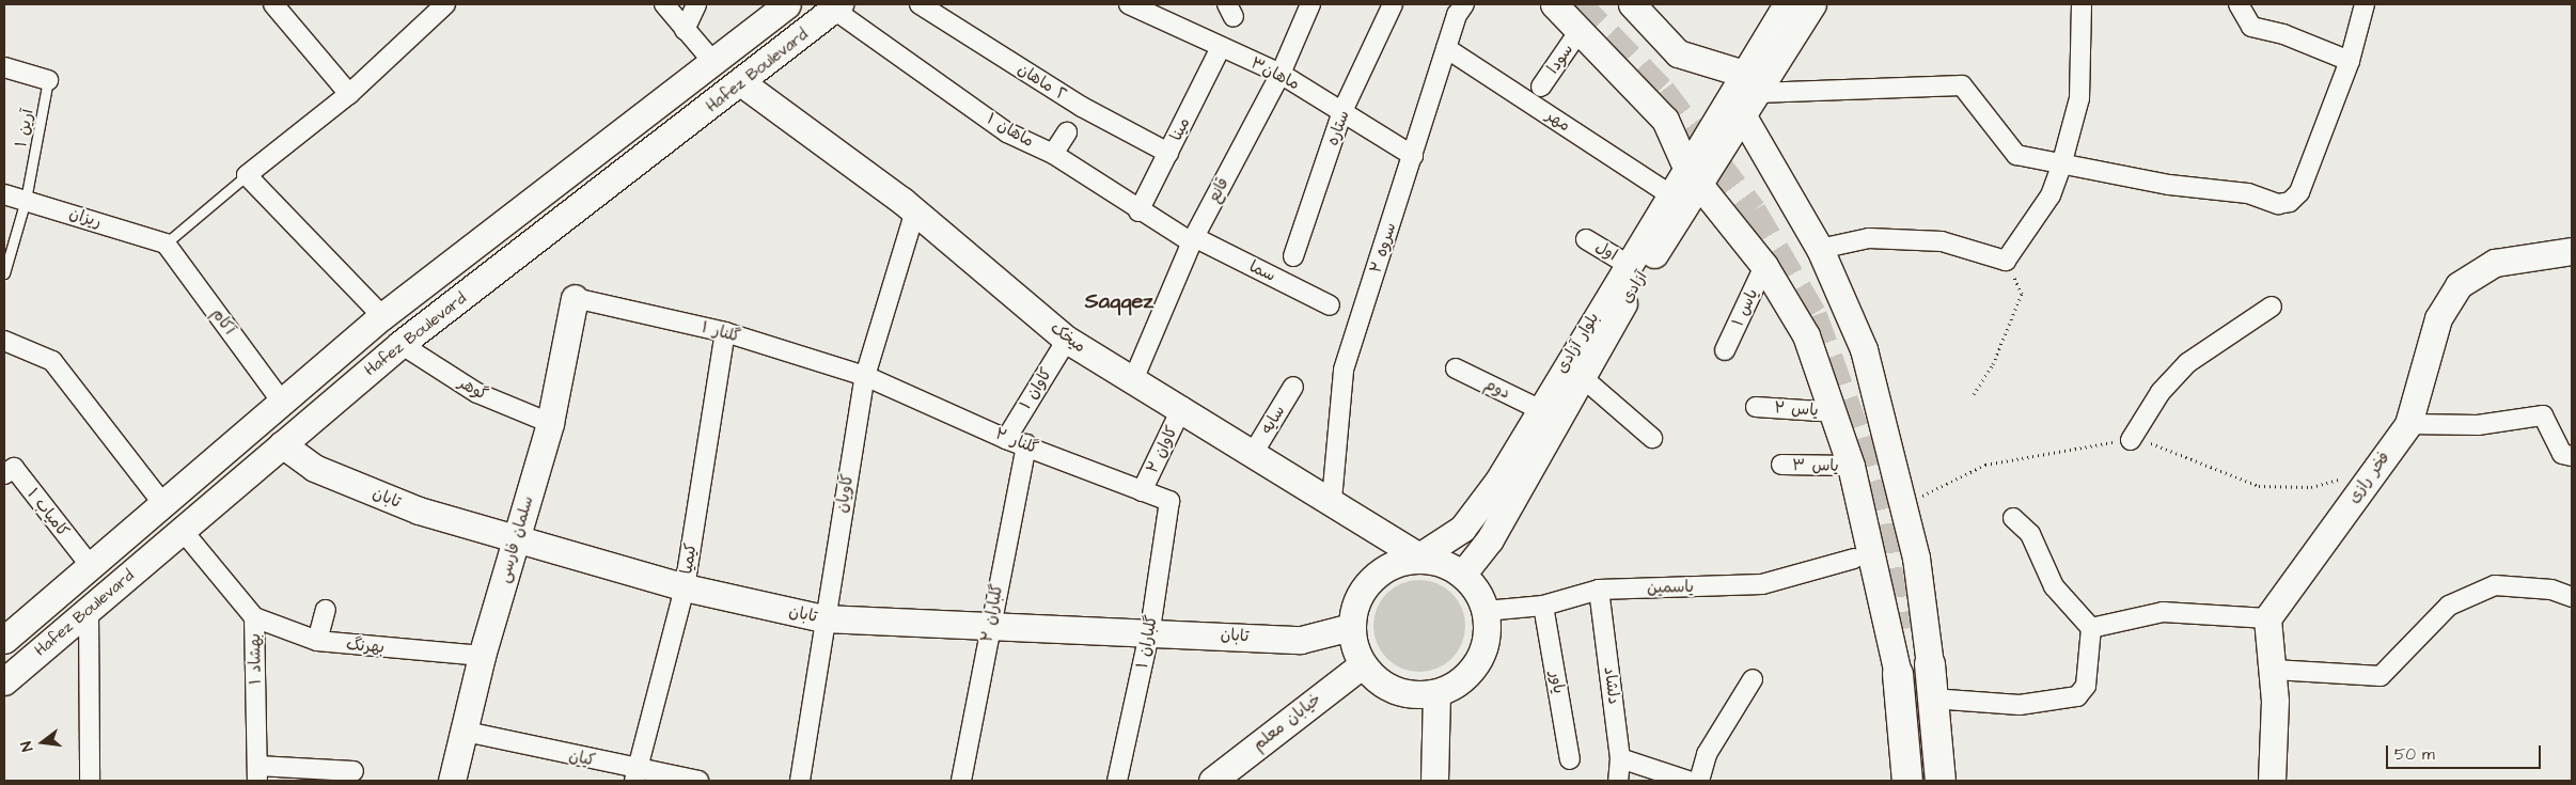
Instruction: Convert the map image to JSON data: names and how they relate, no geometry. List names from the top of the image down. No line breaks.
{"streets":{"main road":["Hafez Boulevard","آزادی","میخک","بلوار آزادی","فخر رازی","تابان","سلمان فارسی","خیابان معلم"],"street":["سودا","ماهان۳","٢ ماهان","مهر","ستاره","مینا","ماهان ۱","قانع","ریزان","سروه ۲","اول","سما","یاس ۱","آکام","گلنار ۱","گوهر","کاوان ۱","دوم","یاس ۲","سایه","گلنار ۲","کاوان ۲","یاس ۳","کاویان","کامیاب ۱","کیمیا","یاسمین","گلباران ۲","گلباران ۱","بهرنگ","بهشاد ۱","یاور","دلشاد","کیان"],"lane":["آرین ۱"]},"crossings":[["Hafez Boulevard","ماهان ۱"],["Hafez Boulevard","آکام"],["Hafez Boulevard","میخک"],["Hafez Boulevard","گوهر"],["Hafez Boulevard","تابان"],["Hafez Boulevard","کامیاب ۱"],["Hafez Boulevard","بهشاد ۱"],["ماهان۳","ستاره"],["ماهان۳","مینا"],["ماهان۳","قانع"],["ماهان۳","سروه ۲"],["٢ ماهان","مینا"],["مهر","سروه ۲"],["مهر","بلوار آزادی"],["آرین ۱","ریزان"],["مینا","ماهان ۱"],["ماهان ۱","قانع"],["ماهان ۱","سما"],["قانع","سما"],["قانع","میخک"],["ریزان","آکام"],["سروه ۲","میخک"],["اول","بلوار آزادی"],["آزادی","میخک"],["آزادی","بلوار آزادی"],["آزادی","تابان"],["آزادی","یاسمین"],["آزادی","خیابان معلم"],["گلنار ۱","گلنار ۲"],["گلنار ۱","کاویان"],["گلنار ۱","سلمان فارسی"],["گلنار ۱","کیمیا"],["میخک","بلوار آزادی"],["میخک","کاوان ۱"],["میخک","سایه"],["میخک","کاوان ۲"],["میخک","کاویان"],["میخک","تابان"],["میخک","یاسمین"],["میخک","خیابان معلم"],["بلوار آزادی","دوم"],["بلوار آزادی","تابان"],["بلوار آزادی","یاسمین"],["بلوار آزادی","خیابان معلم"],["گوهر","سلمان فارسی"],["کاوان ۱","گلنار ۲"],["گلنار ۲","کاوان ۲"],["گلنار ۲","کاویان"],["گلنار ۲","گلباران ۲"],["گلنار ۲","گلباران ۱"],["کاویان","تابان"],["تابان","سلمان فارسی"],["تابان","کیمیا"],["تابان","یاسمین"],["تابان","گلباران ۲"],["تابان","گلباران ۱"],["تابان","خیابان معلم"],["سلمان فارسی","بهرنگ"],["سلمان فارسی","کیان"],["کیمیا","کیان"],["یاسمین","یاور"],["یاسمین","دلشاد"],["یاسمین","خیابان معلم"],["بهرنگ","بهشاد ۱"]],"districts":["Saqqez"],"scale_bar":"50 m","north":"left"}
